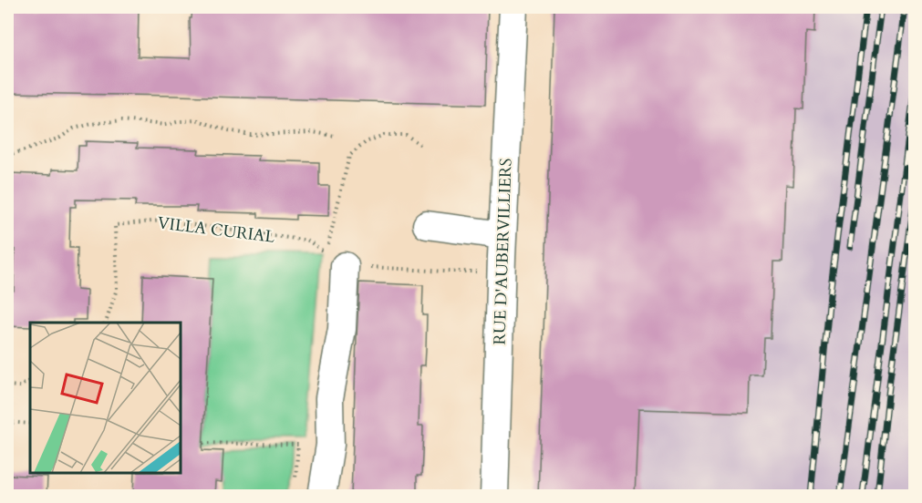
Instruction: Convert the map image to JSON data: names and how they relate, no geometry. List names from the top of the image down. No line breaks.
{"streets":{"street":["RUE D'AUBERVILLIERS"],"path":["VILLA CURIAL"]},"crossings":[["VILLA CURIAL","RUE D'AUBERVILLIERS"]]}
